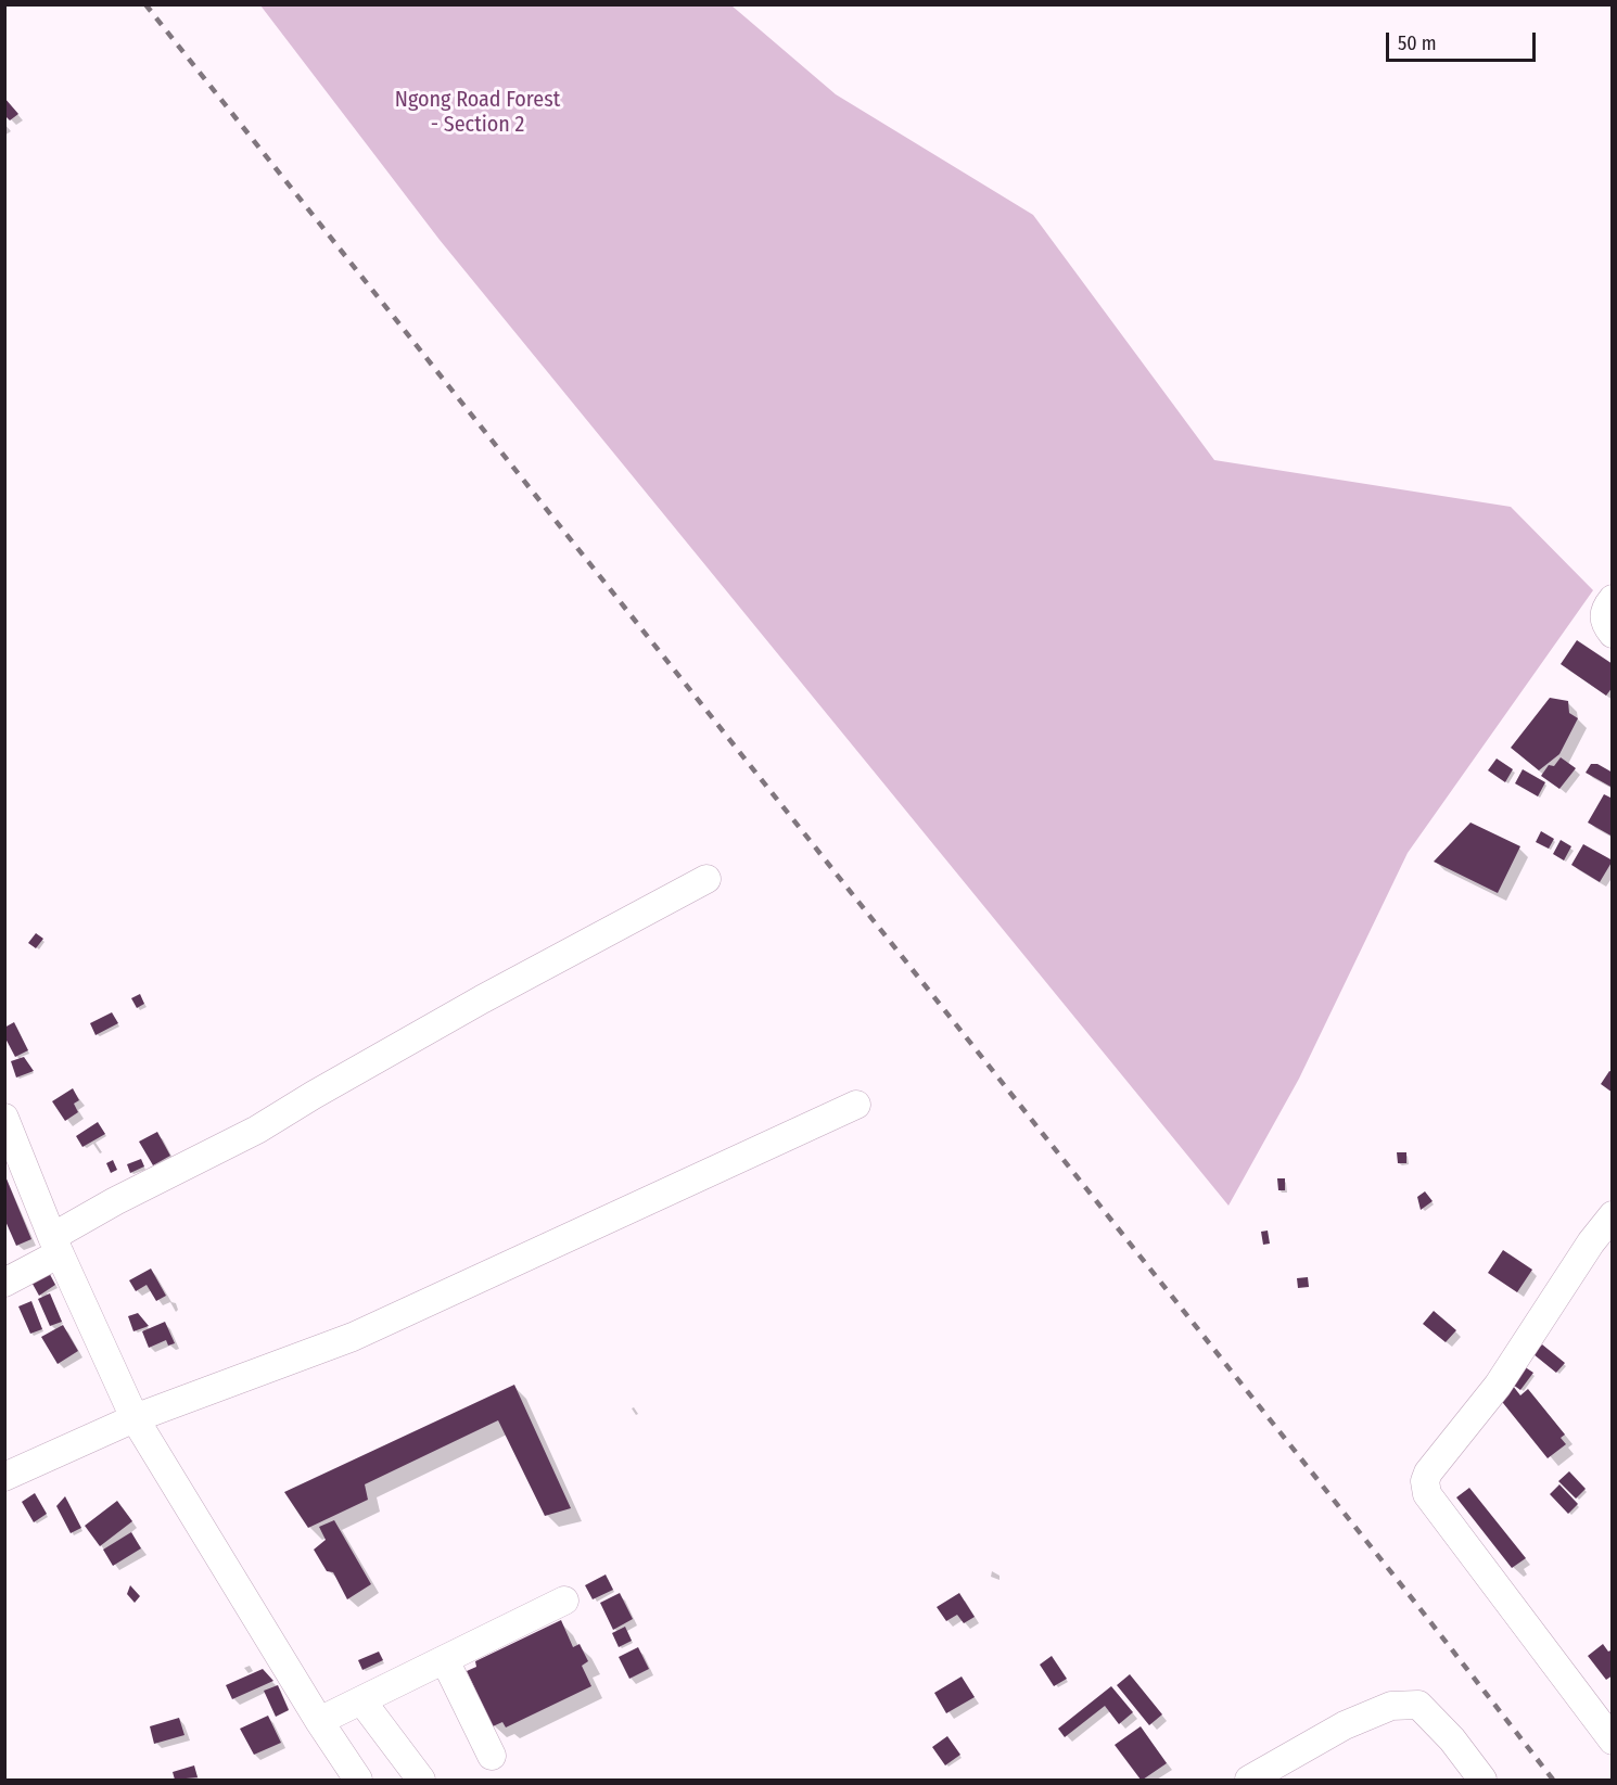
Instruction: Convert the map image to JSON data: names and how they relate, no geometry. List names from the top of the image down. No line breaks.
{"parks":["Ngong Road Forest - Section 2"],"scale_bar":"50 m"}
